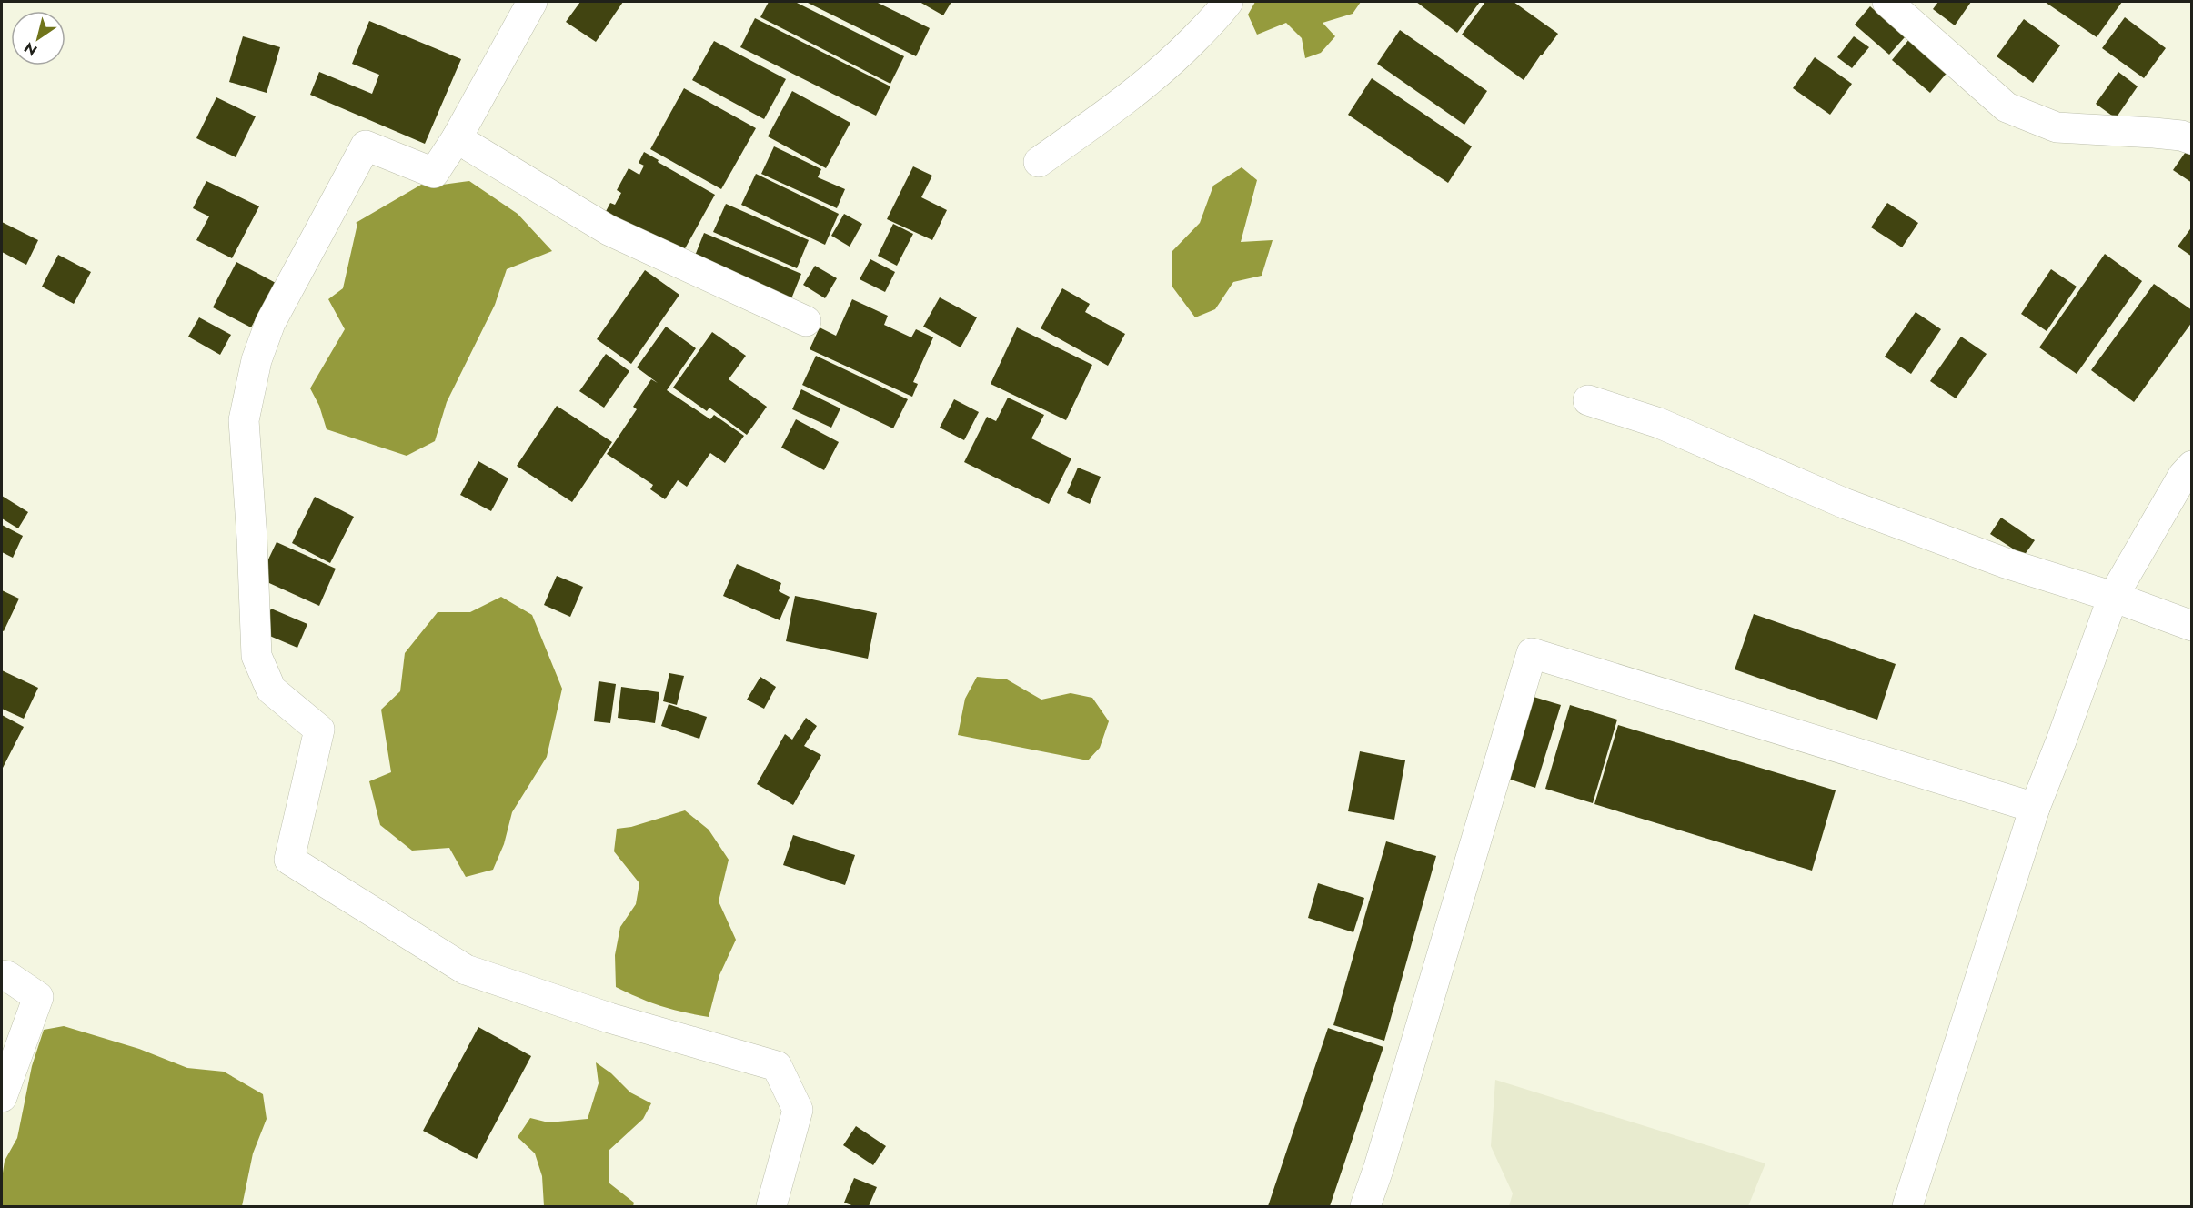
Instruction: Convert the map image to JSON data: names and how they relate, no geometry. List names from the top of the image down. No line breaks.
{"north":"bottom left"}
